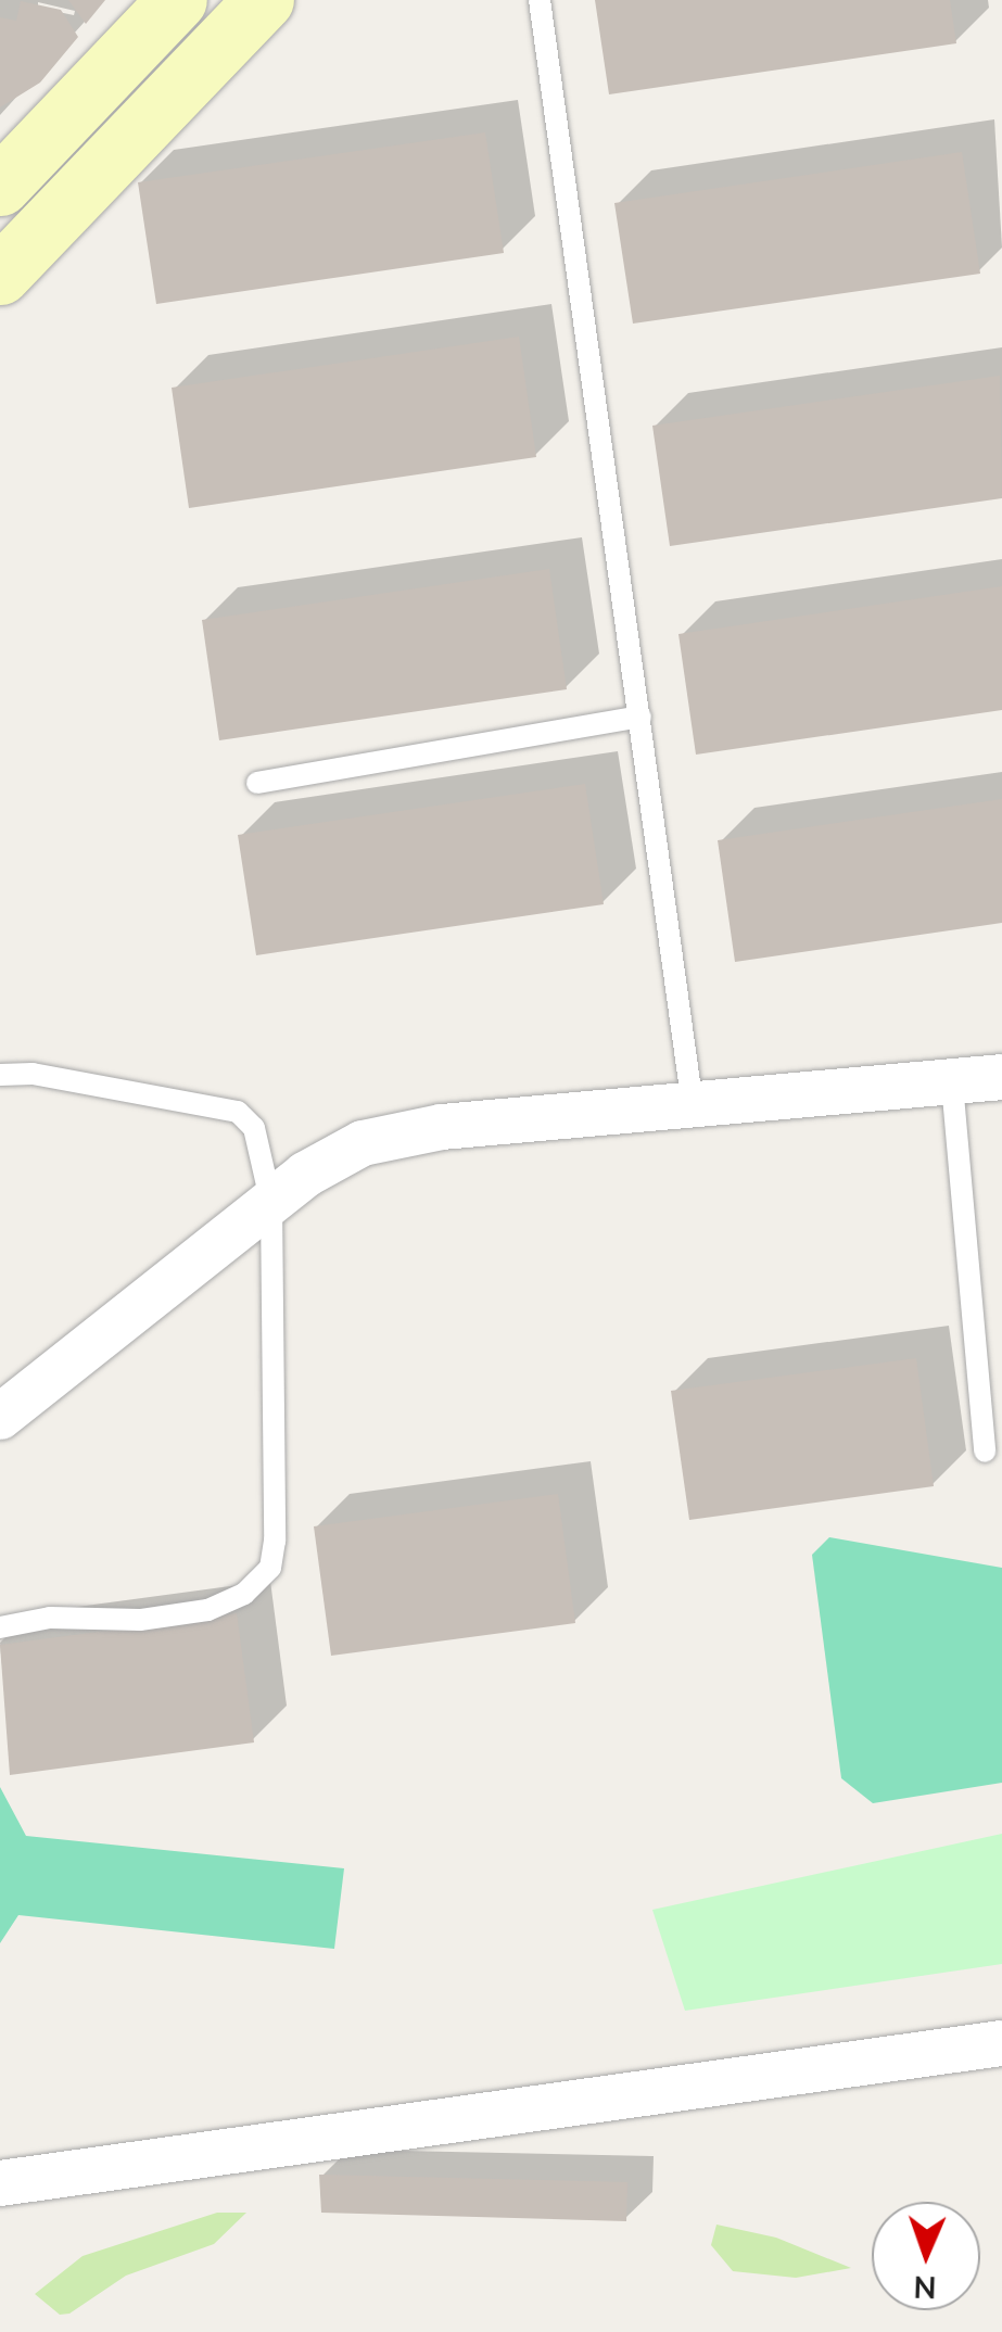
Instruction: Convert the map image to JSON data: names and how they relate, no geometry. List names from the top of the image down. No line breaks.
{"north":"bottom"}
